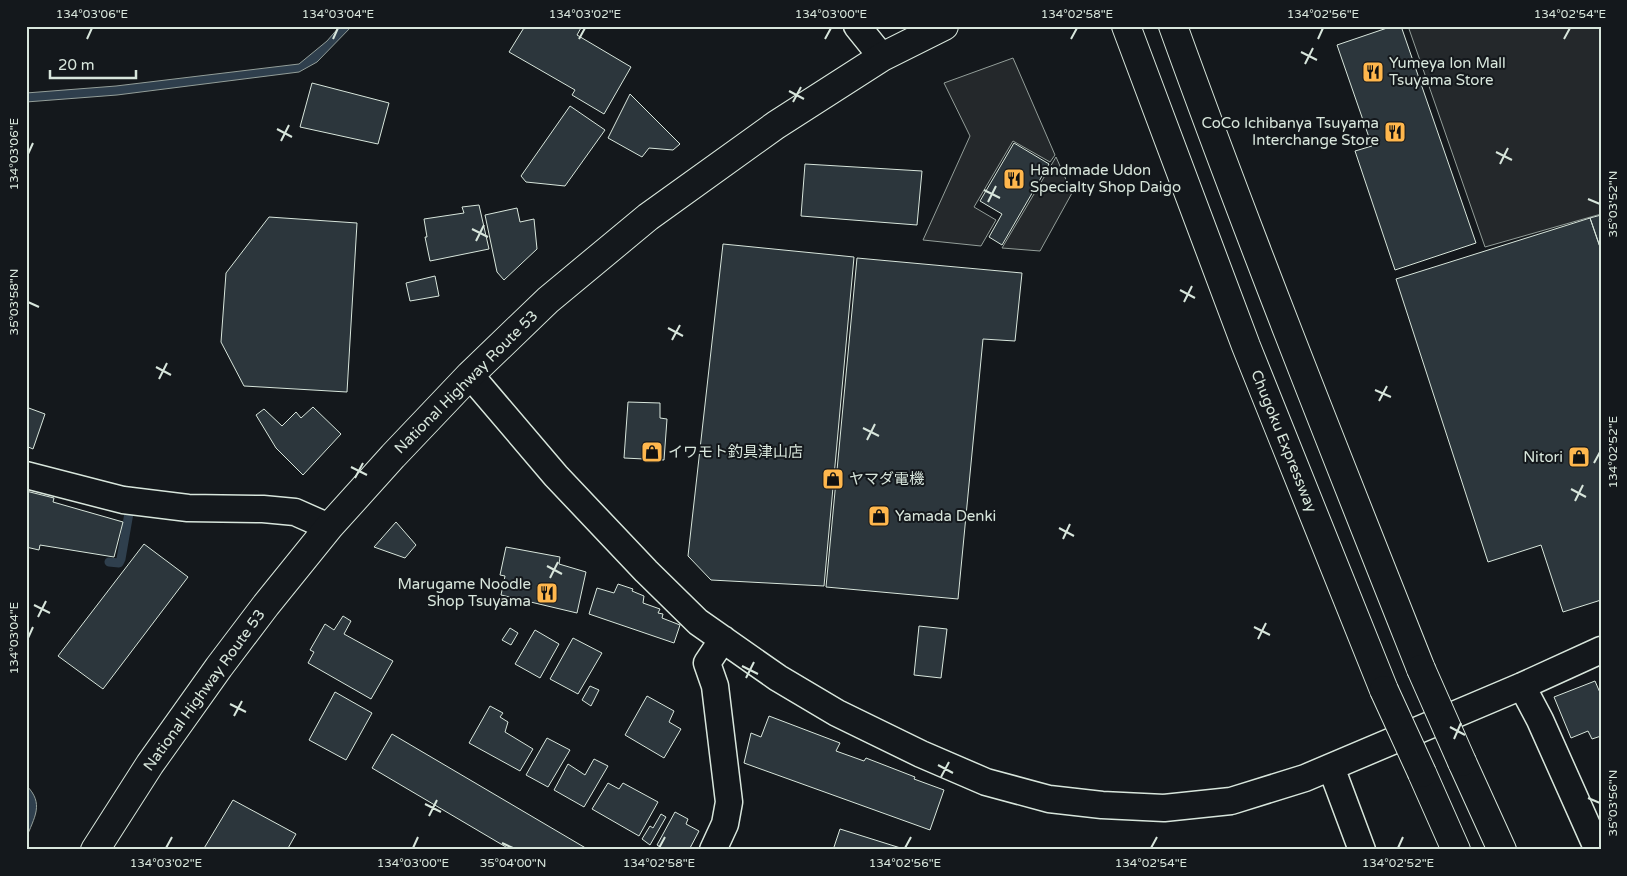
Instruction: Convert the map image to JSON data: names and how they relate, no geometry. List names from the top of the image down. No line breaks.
{"streets":{"highway":["National Highway Route 53","Chugoku Expressway"]},"places":{"restaurant":["Yumeya Ion Mall Tsuyama Store","CoCo Ichibanya Tsuyama Interchange Store","Handmade Udon Specialty Shop Daigo","Marugame Noodle Shop Tsuyama"],"shop":["イワモト釣具津山店","Nitori","ヤマダ電機","Yamada Denki"]},"scale_bar":"20 m","coordinates":["134°03'06\"E","134°03'04\"E","134°03'02\"E","134°03'00\"E","134°02'58\"E","134°02'56\"E","134°02'54\"E","35°03'52\"N","35°03'58\"N","134°02'52\"E","35°03'56\"N","35°04'00\"N"]}
